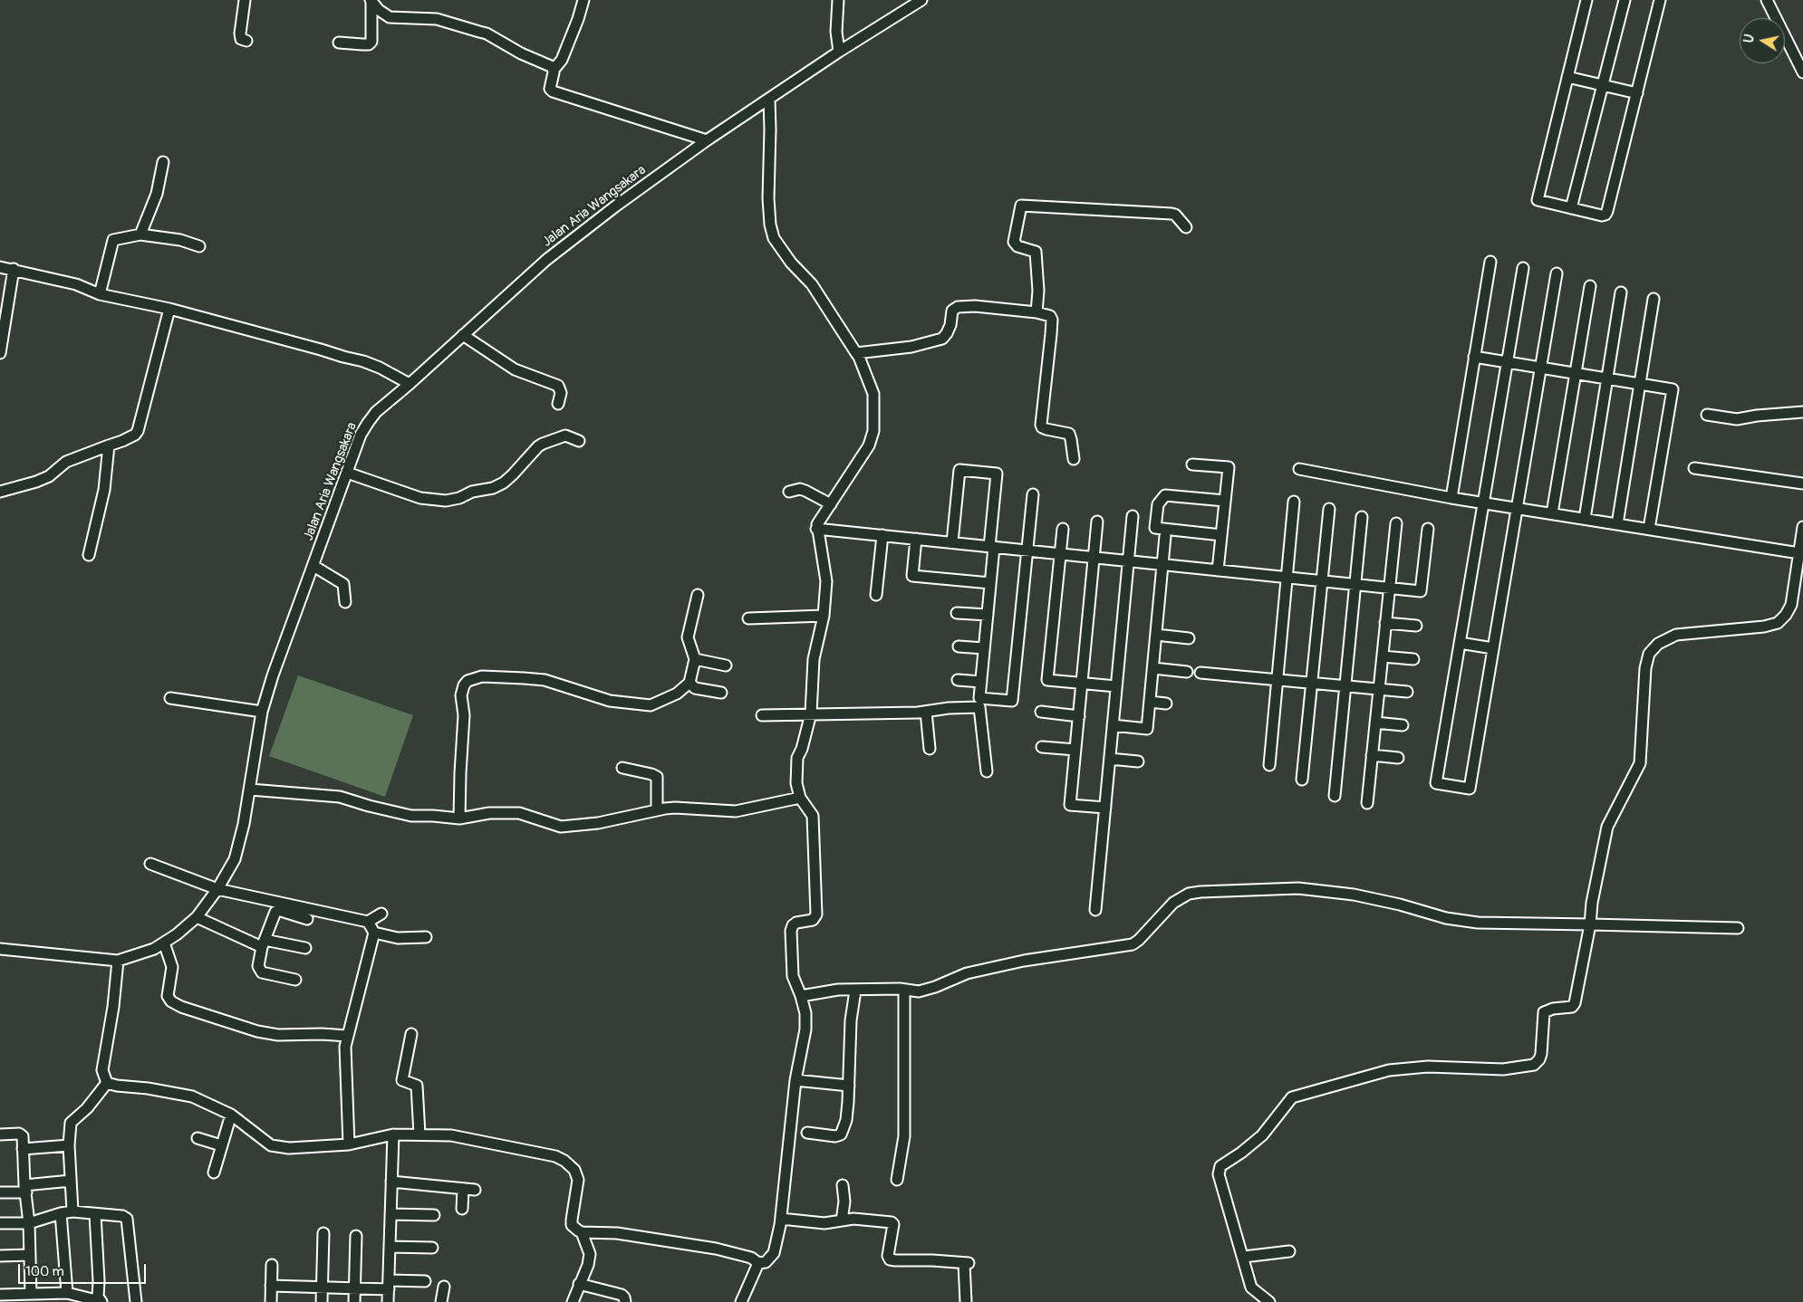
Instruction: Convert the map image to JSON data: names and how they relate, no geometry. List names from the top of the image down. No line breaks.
{"streets":{"street":["Jalan Aria Wangsakara"]},"scale_bar":"100 m","north":"left"}
